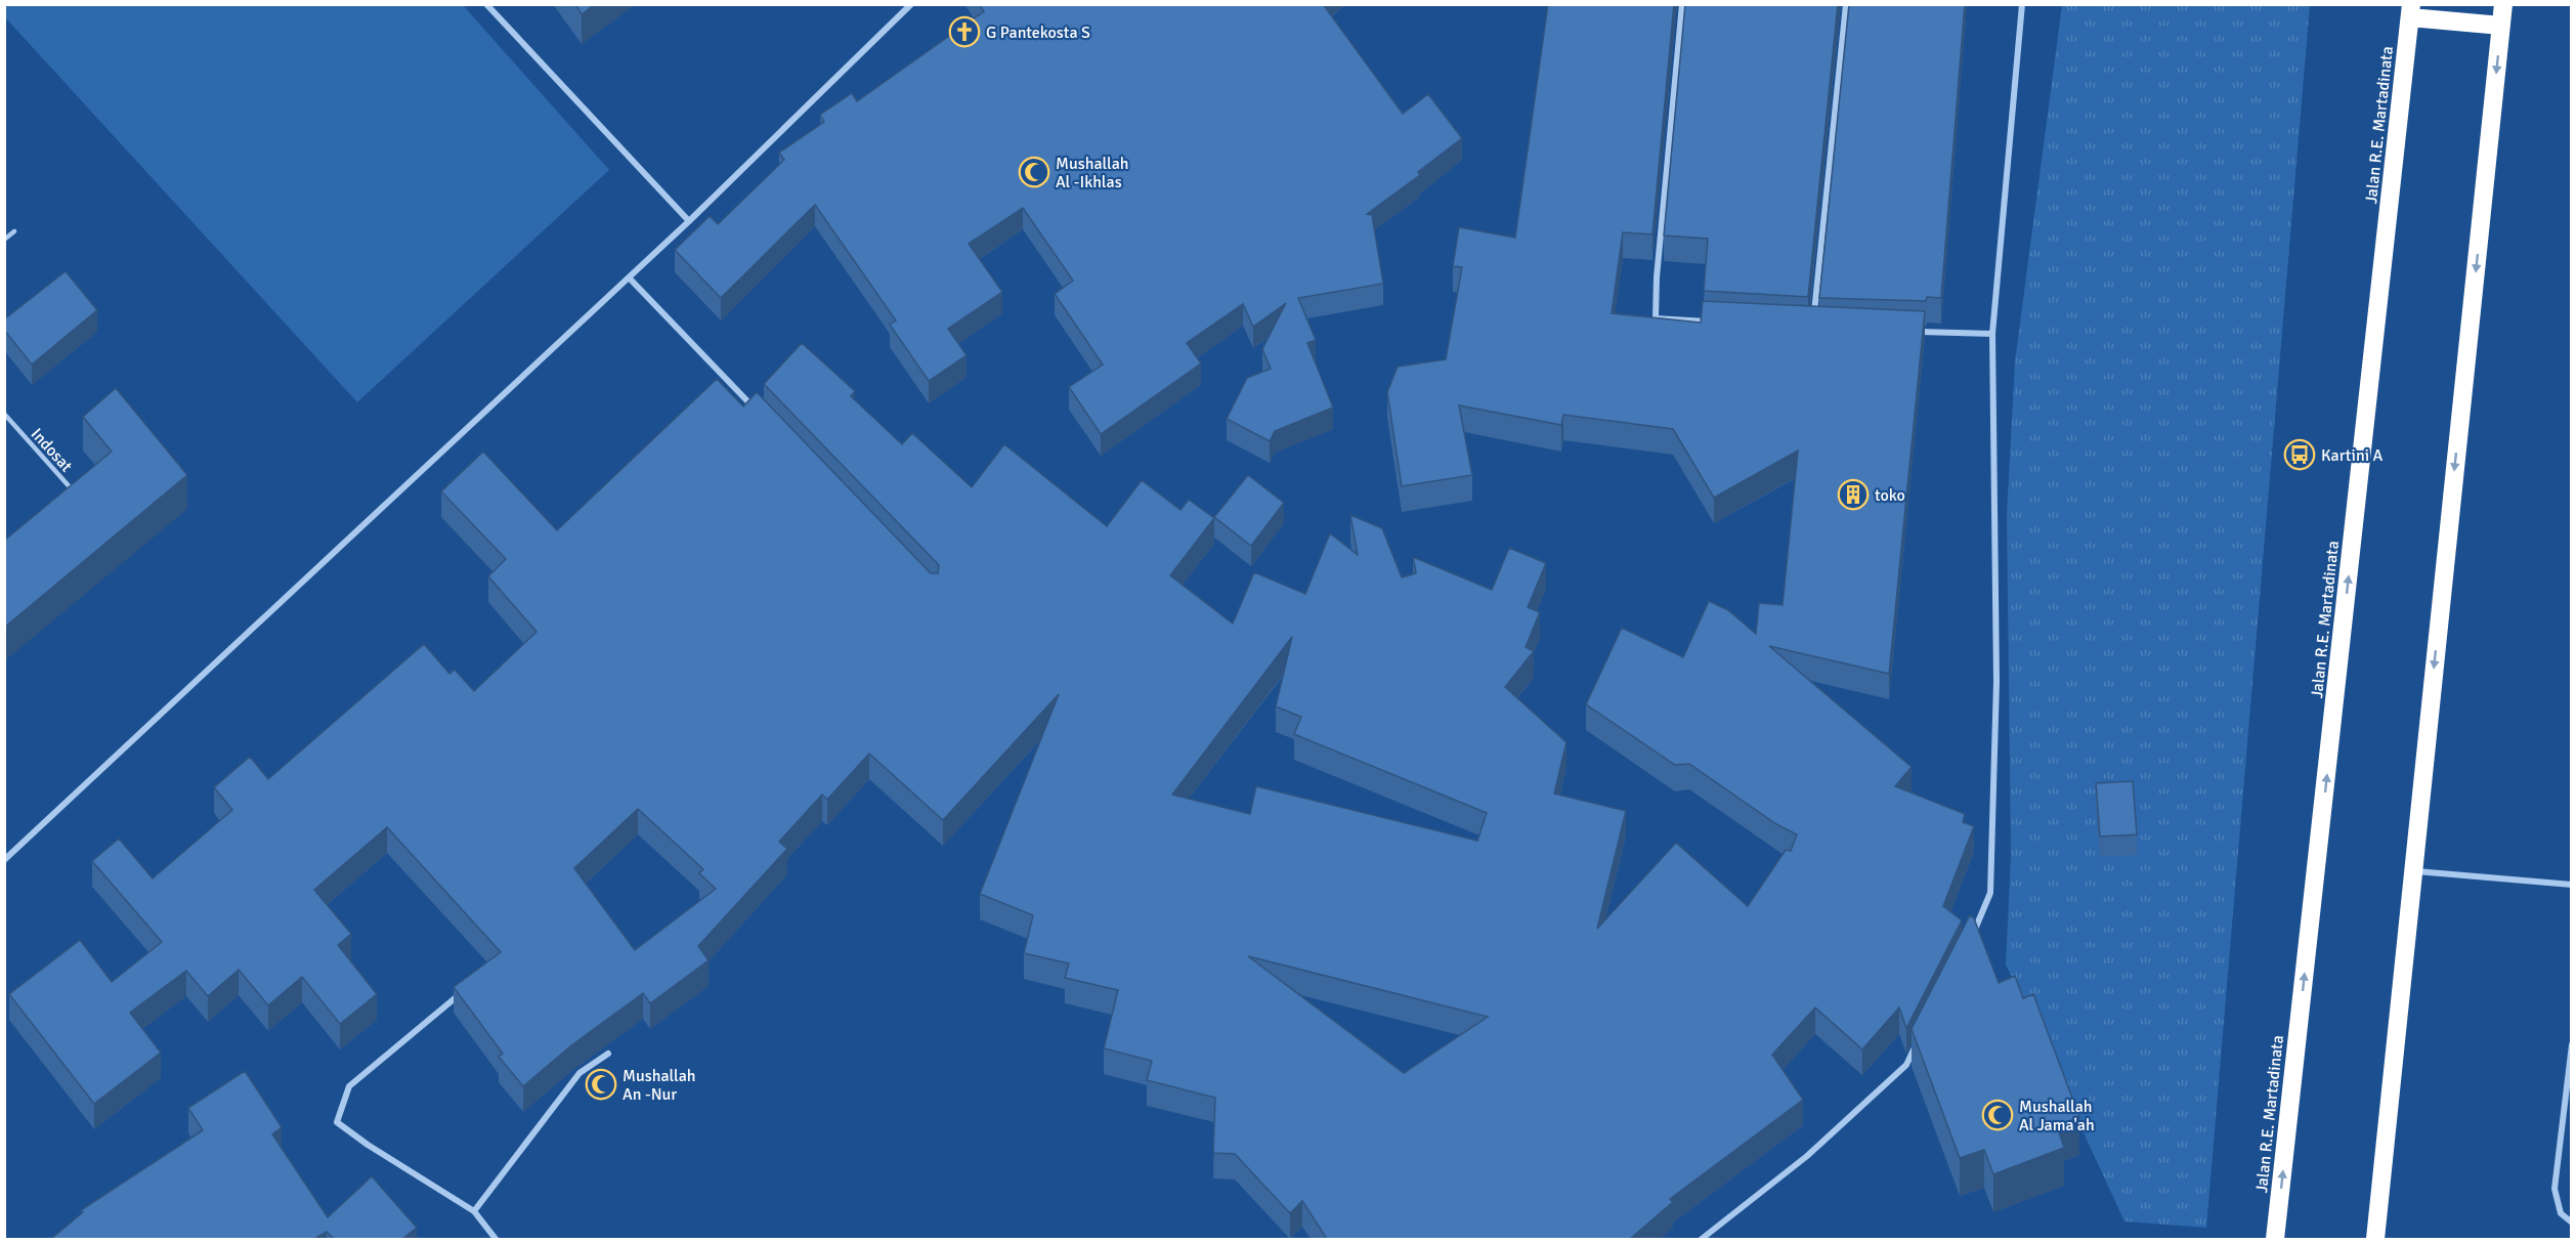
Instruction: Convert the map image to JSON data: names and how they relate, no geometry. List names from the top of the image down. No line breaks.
{"streets":{"highway":["Jalan R.E. Martadinata"],"lane":["Indosat"]},"places":{"church":["G Pantekosta S"],"mosque":["Mushallah Al -Ikhlas","Mushallah An -Nur","Mushallah Al Jama'ah"],"bus stop":["Kartini A"],"building":["toko"]}}
